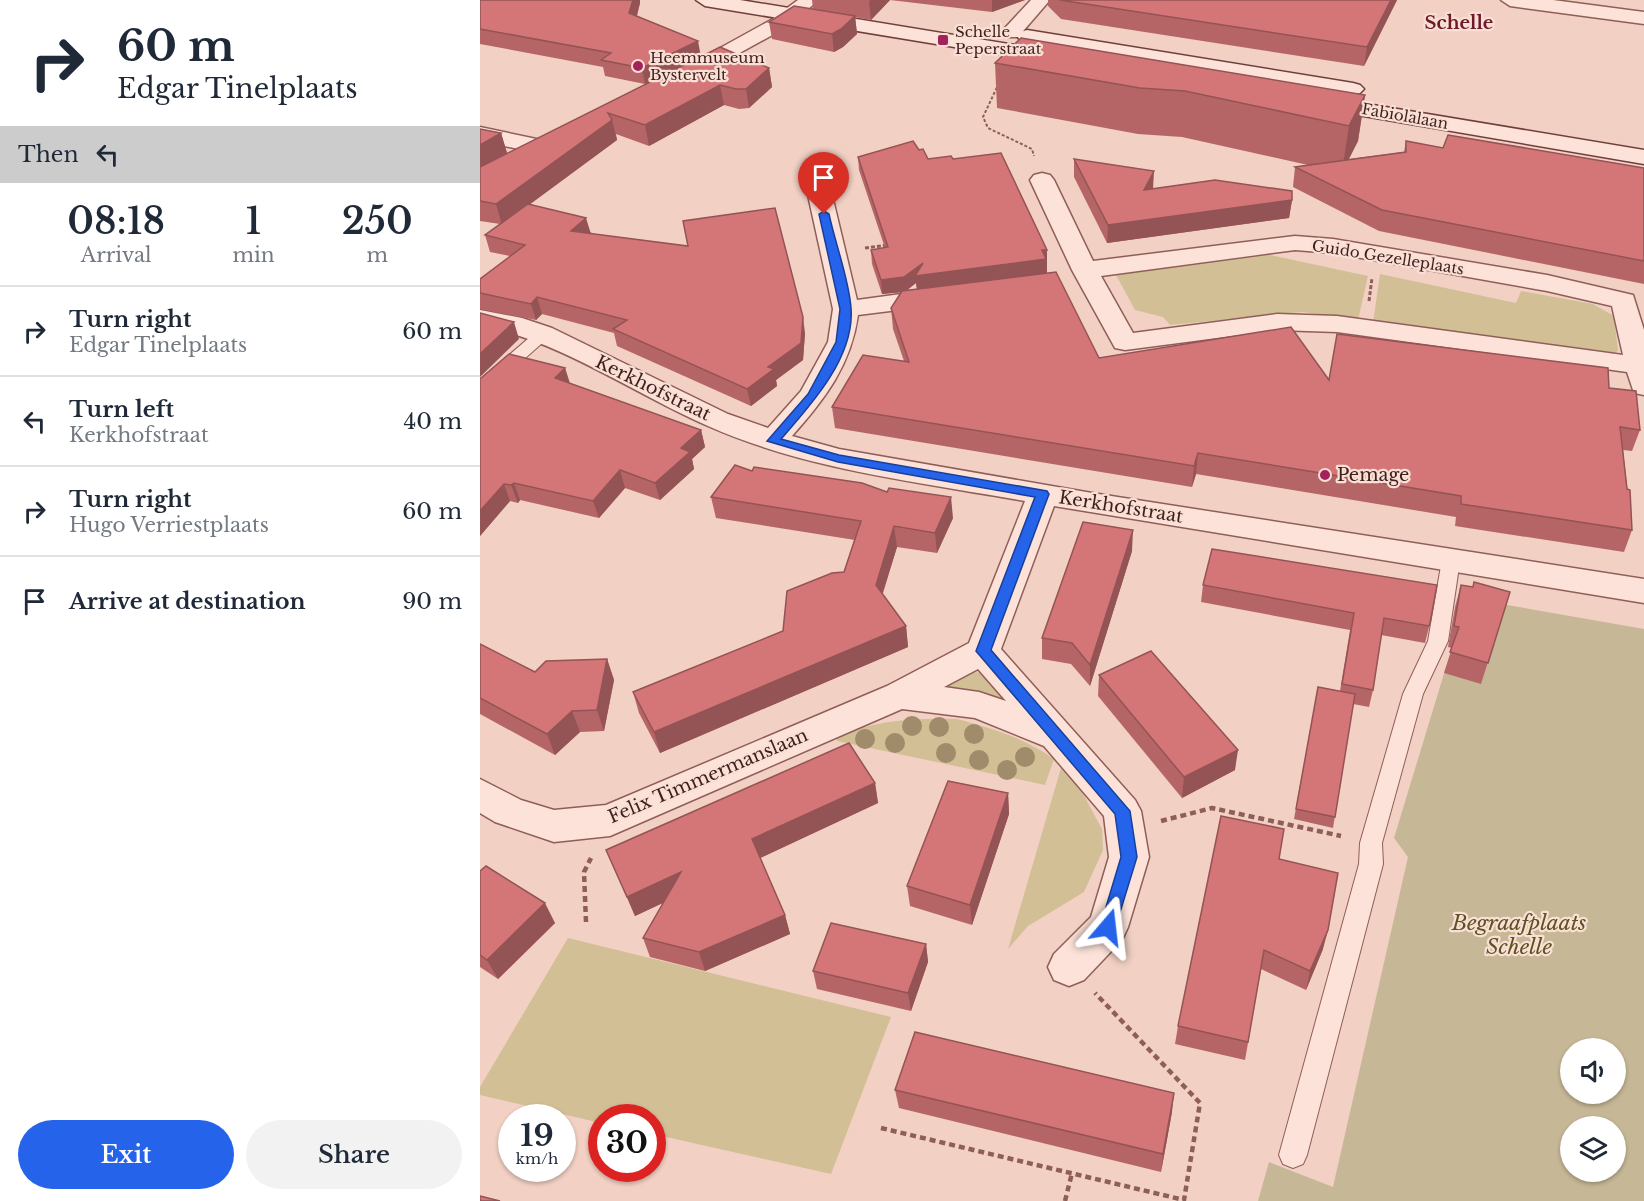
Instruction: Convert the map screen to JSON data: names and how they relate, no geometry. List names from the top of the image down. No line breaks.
{"streets":{"street":["Fabiolalaan","Guido Gezelleplaats","Kerkhofstraat","Felix Timmermanslaan"]},"districts":["Schelle"],"parks":["Begraafplaats Schelle"],"places":{"transit":["Schelle Peperstraat"],"other":["Heemmuseum Bystervelt","Pemage"]},"page":{"turn":["60 m","Edgar Tinelplaats"],"then":"Then","eta":["08:18","Arrival","1","min","250","m"],"list":[{"name":"Turn right","note":"Edgar Tinelplaats","value":"60 m"},{"name":"Turn left","note":"Kerkhofstraat","value":"40 m"},{"name":"Turn right","note":"Hugo Verriestplaats","value":"60 m"},{"name":"Arrive at destination","value":"90 m"}],"speed":"19 km/h","limit":"30","buttons":["Exit","Share"]}}
